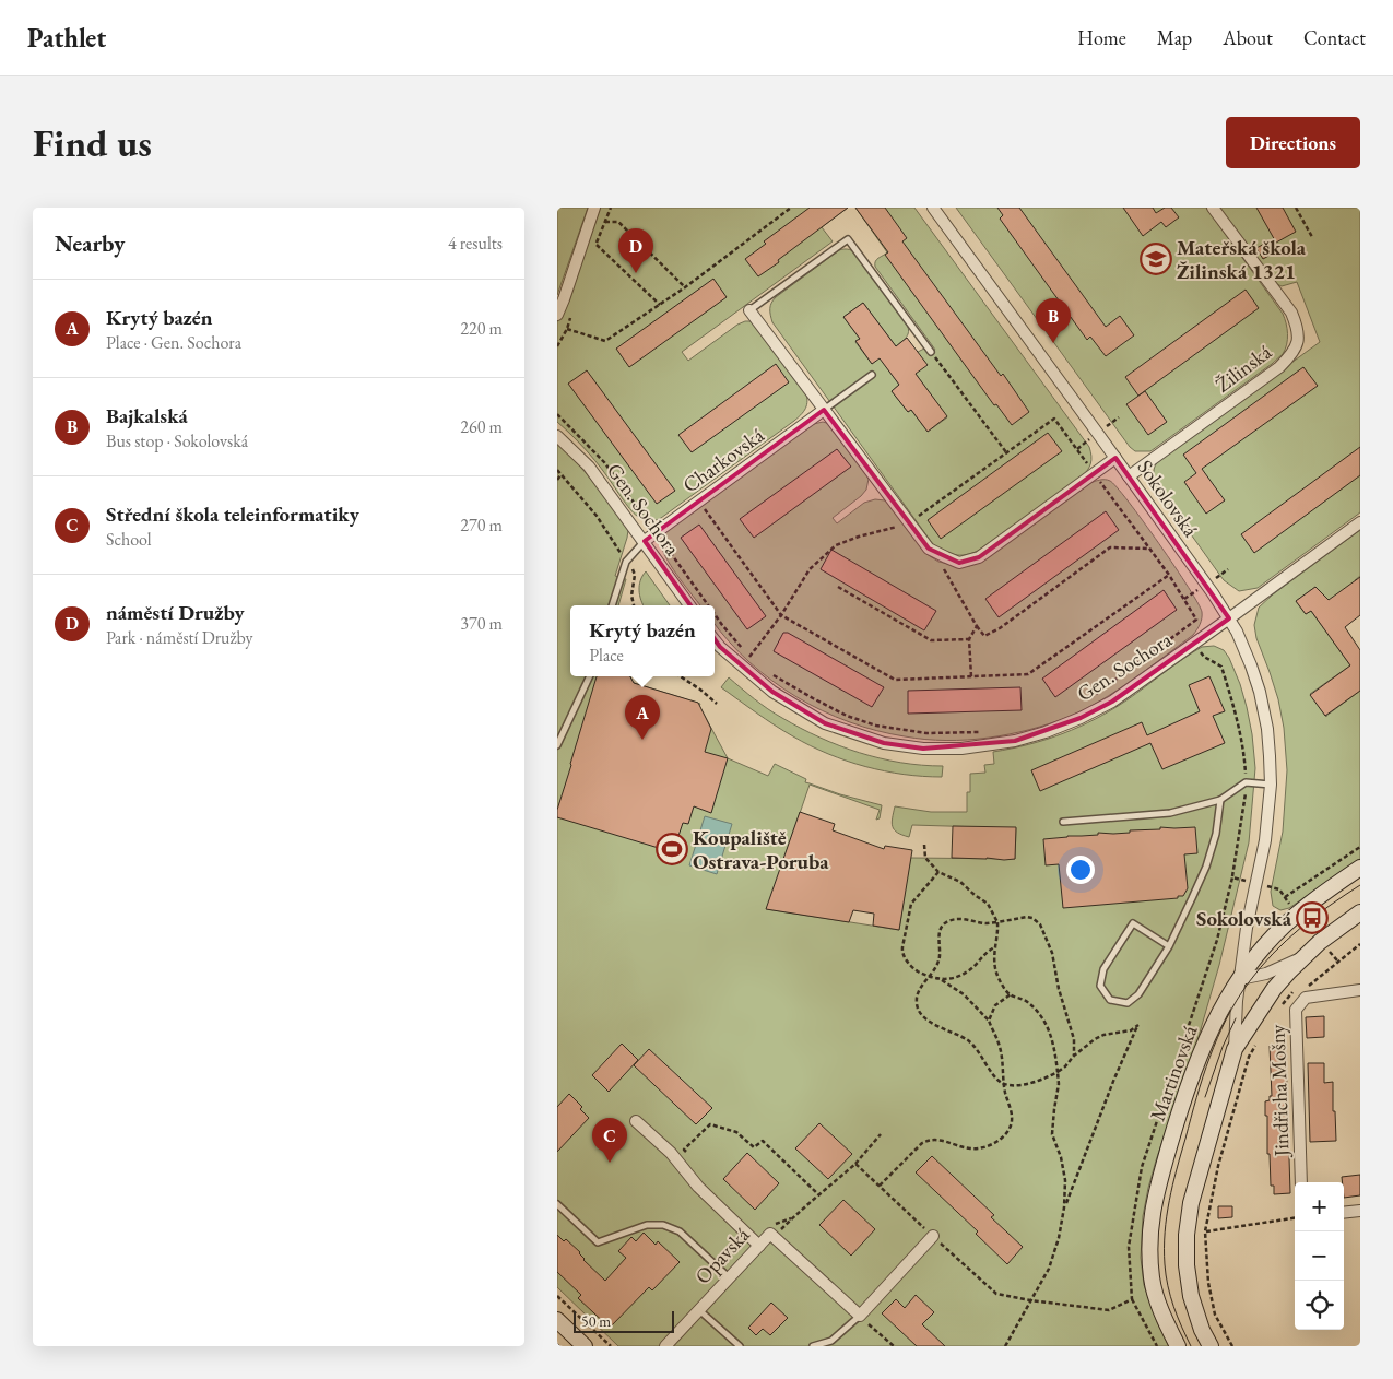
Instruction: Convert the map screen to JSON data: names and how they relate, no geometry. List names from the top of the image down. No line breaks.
{"streets":{"street":["Žilinská","Charkovská","Sokolovská","Gen. Sochora","Martinovská","Jindřicha Mošny","Opavská"]},"crossings":[["Žilinská","Sokolovská"],["Charkovská","Gen. Sochora"],["Sokolovská","Gen. Sochora"],["Sokolovská","Martinovská"]],"places":{"school or university":["Mateřská škola Žilinská 1321"],"sports":["Koupaliště Ostrava-Poruba"],"bus stop":["Sokolovská"]},"scale_bar":"50 m","page":{"header":"Pathlet","nav":["Home","Map","About","Contact"],"buttons":"Directions","title":"Find us","heading":["Nearby","4 results"],"pins":["D","B","A","C"],"list":[{"mark":"A","name":"Krytý bazén","note":"Place · Gen. Sochora","value":"220 m"},{"mark":"B","name":"Bajkalská","note":"Bus stop · Sokolovská","value":"260 m"},{"mark":"C","name":"Střední škola teleinformatiky","note":"School","value":"270 m"},{"mark":"D","name":"náměstí Družby","note":"Park · náměstí Družby","value":"370 m"}],"popup":["Krytý bazén","Place"],"map_buttons":["+","−"],"scale":"50 m"}}
